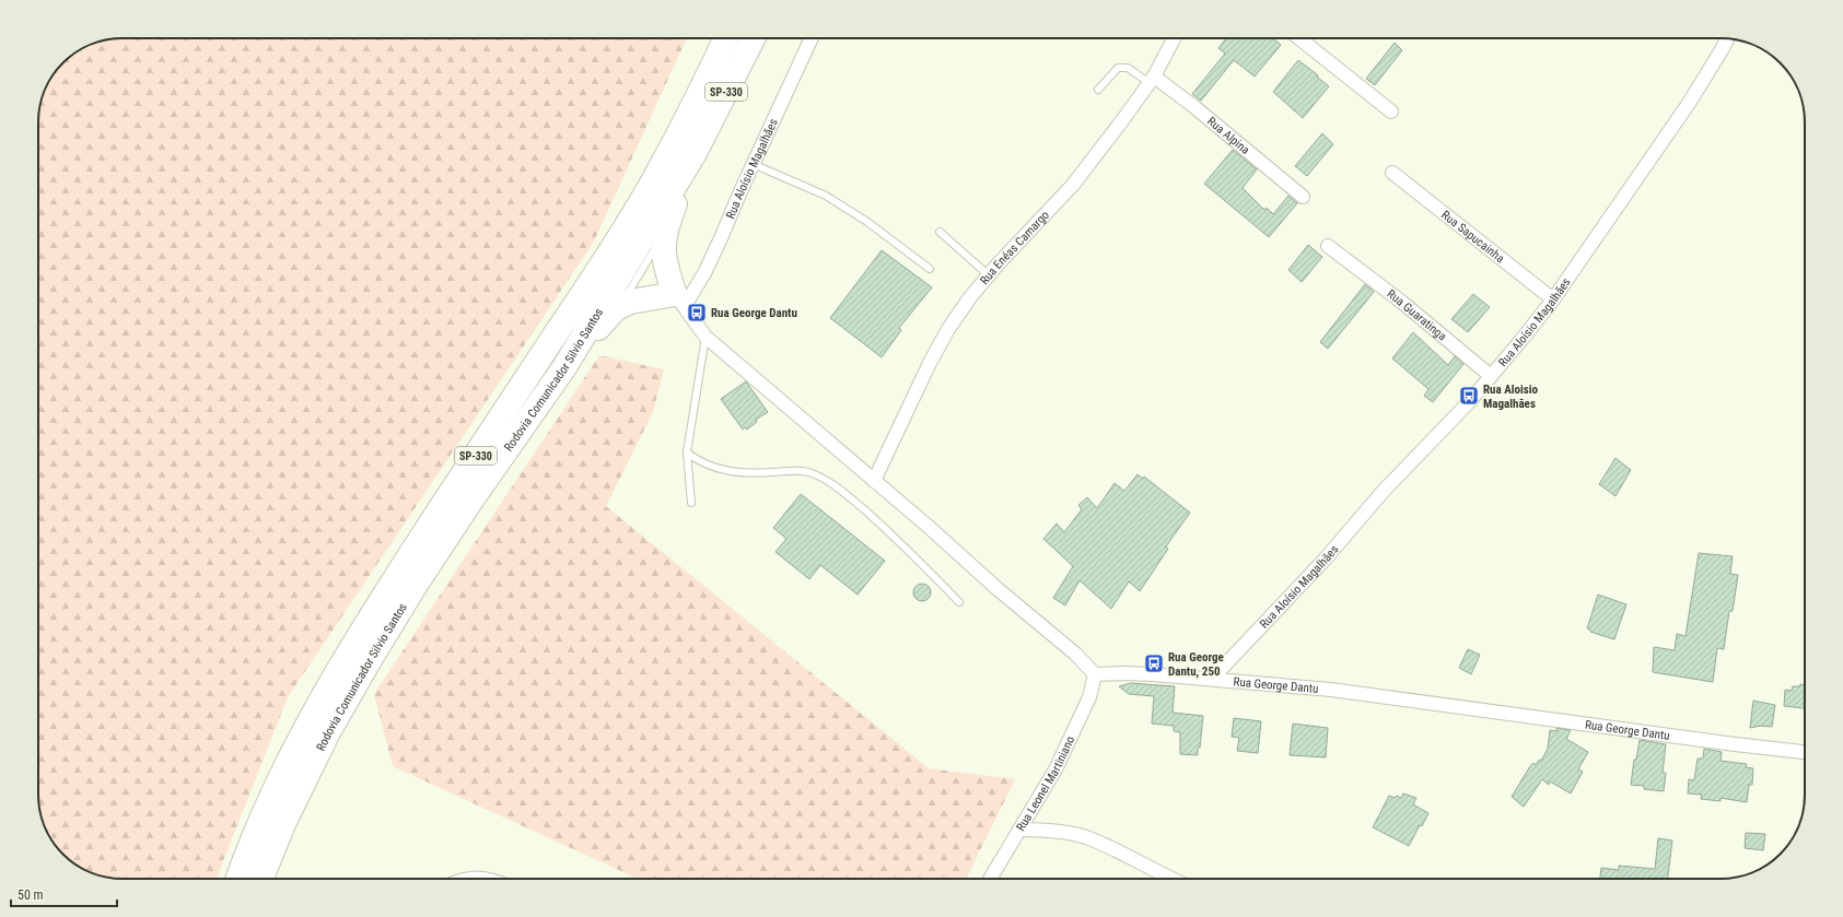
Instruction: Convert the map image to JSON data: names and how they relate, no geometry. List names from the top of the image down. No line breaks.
{"streets":{"highway":["SP-330","Rodovia Comunicador Silvio Santos"],"street":["Rua Alpina","Rua Aloísio Magalhães","Rua Sapucainha","Rua Enéas Camargo","Rua Guaratinga","Rua George Dantu","Rua Leonel Martiniano"]},"crossings":[["Rua Alpina","Rua Enéas Camargo"],["Rua Aloísio Magalhães","Rua Sapucainha"],["Rua Aloísio Magalhães","Rua Guaratinga"],["Rua Aloísio Magalhães","Rua George Dantu"],["Rua George Dantu","Rua Leonel Martiniano"]],"places":{"bus stop":["Rua George Dantu","Rua Aloisio Magalhães","Rua George Dantu, 250"]},"scale_bar":"50 m"}
